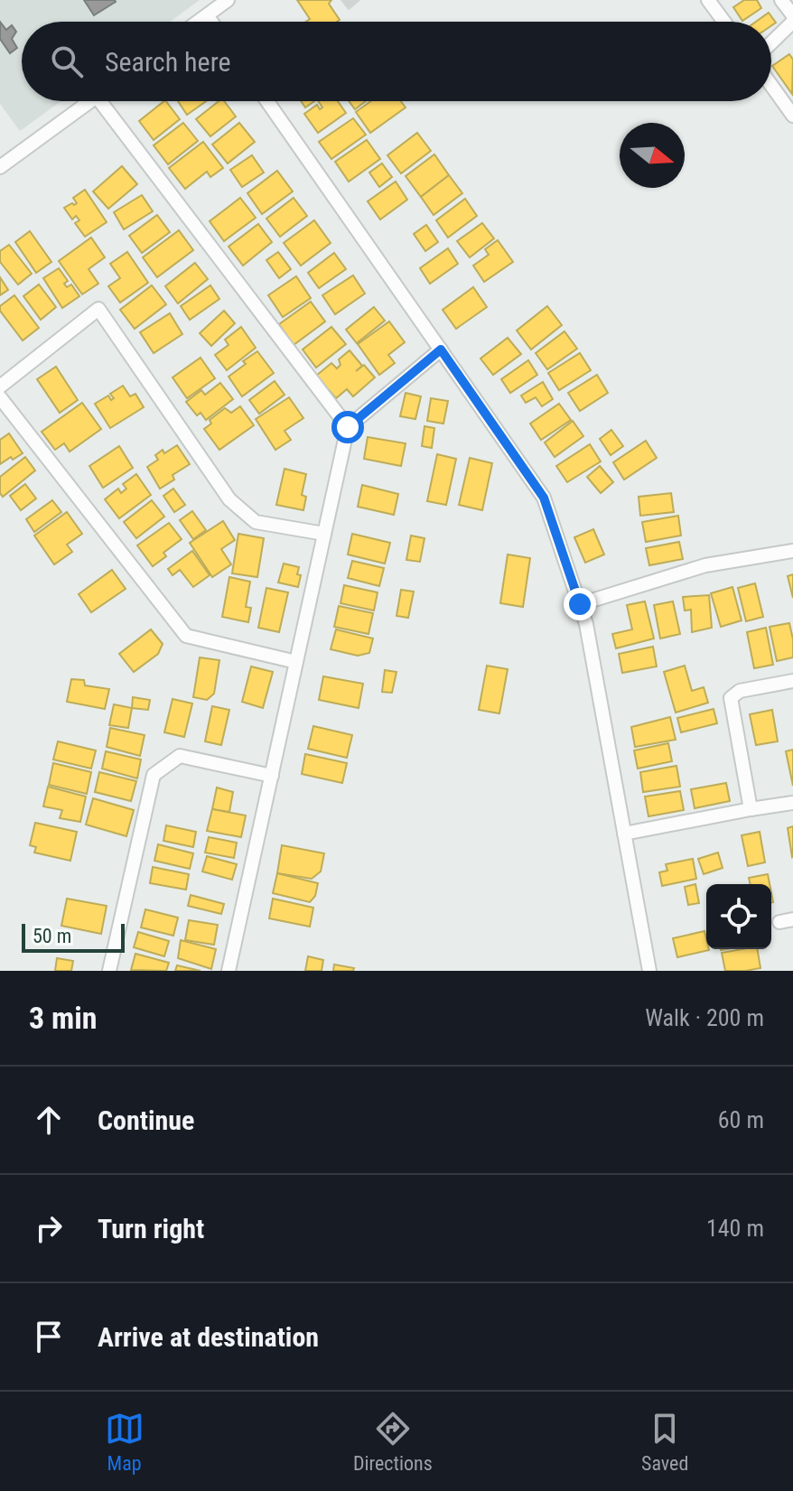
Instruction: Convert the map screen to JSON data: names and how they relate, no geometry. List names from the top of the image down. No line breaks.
{"scale_bar":"50 m","north":"right","page":{"search":"Search here","scale":"50 m","heading":["3 min","Walk · 200 m"],"list":[["Continue","60 m"],["Turn right","140 m"],"Arrive at destination"],"nav":["Map","Directions","Saved"]}}
